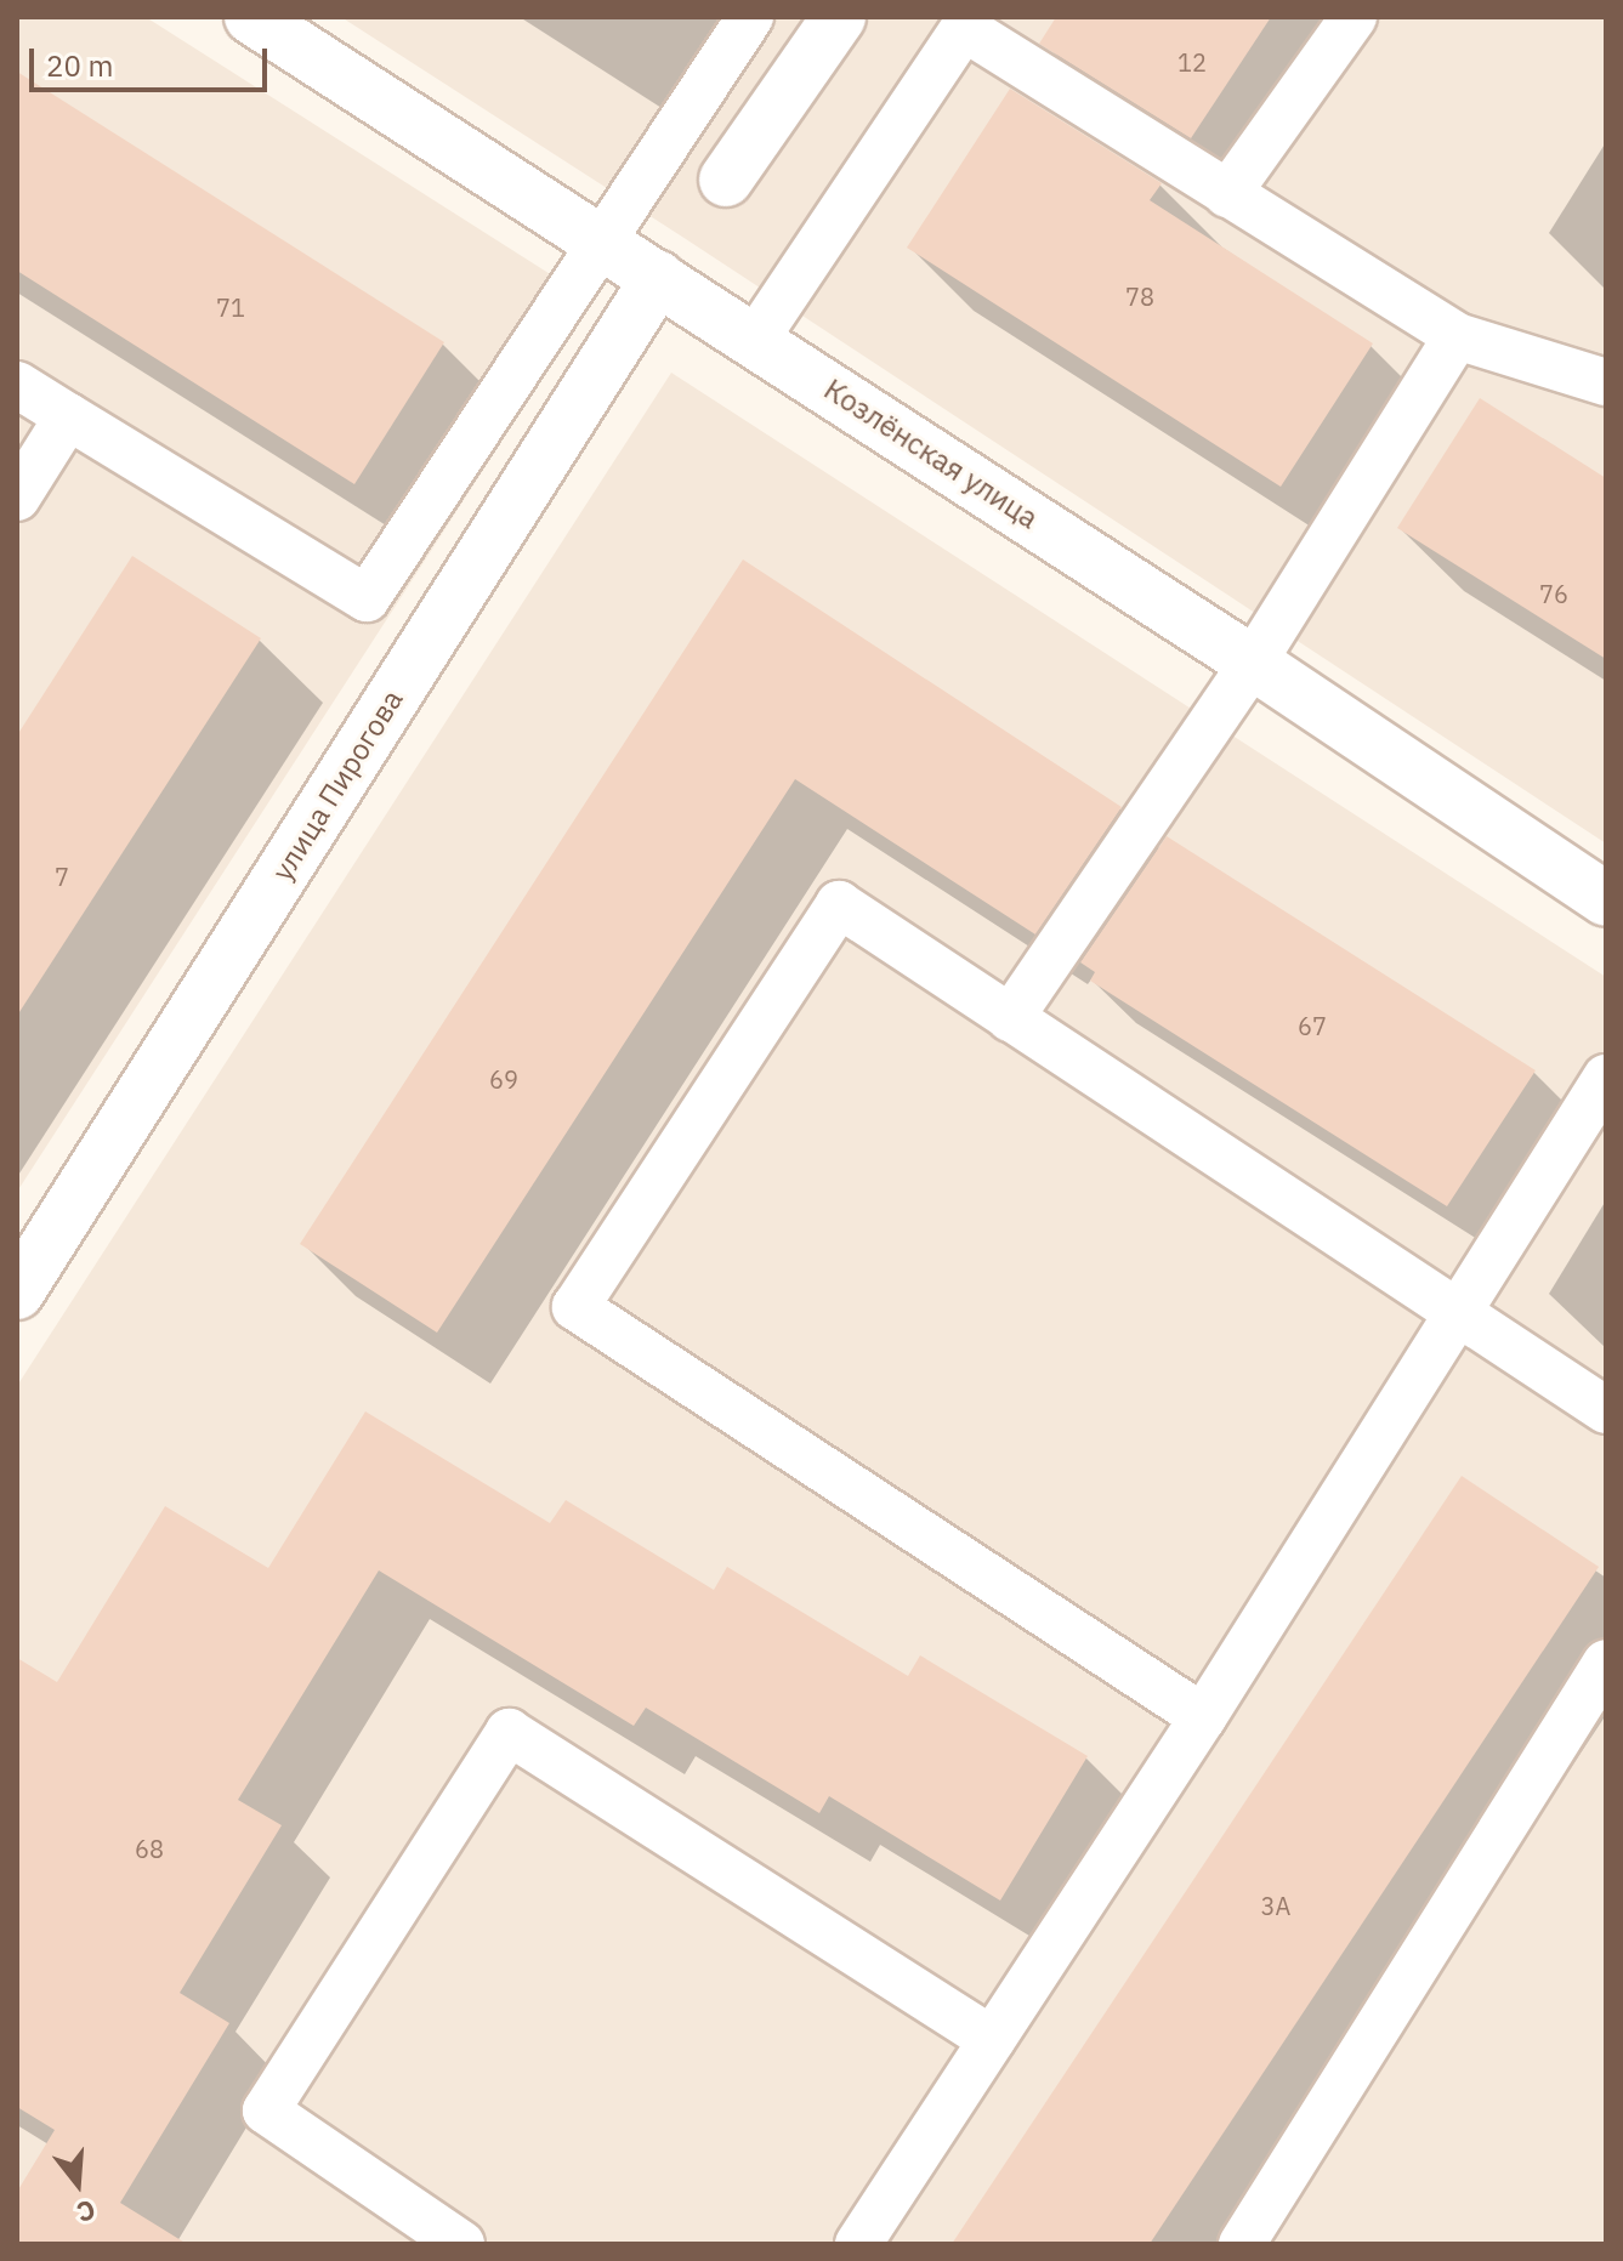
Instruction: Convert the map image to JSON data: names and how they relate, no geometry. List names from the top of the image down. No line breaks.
{"streets":{"street":["Козлёнская улица","улица Пирогова"]},"crossings":[["Козлёнская улица","улица Пирогова"]],"house_numbers":["12","78","71","76","7","67","69","68","3А"],"scale_bar":"20 m","north":"bottom"}
